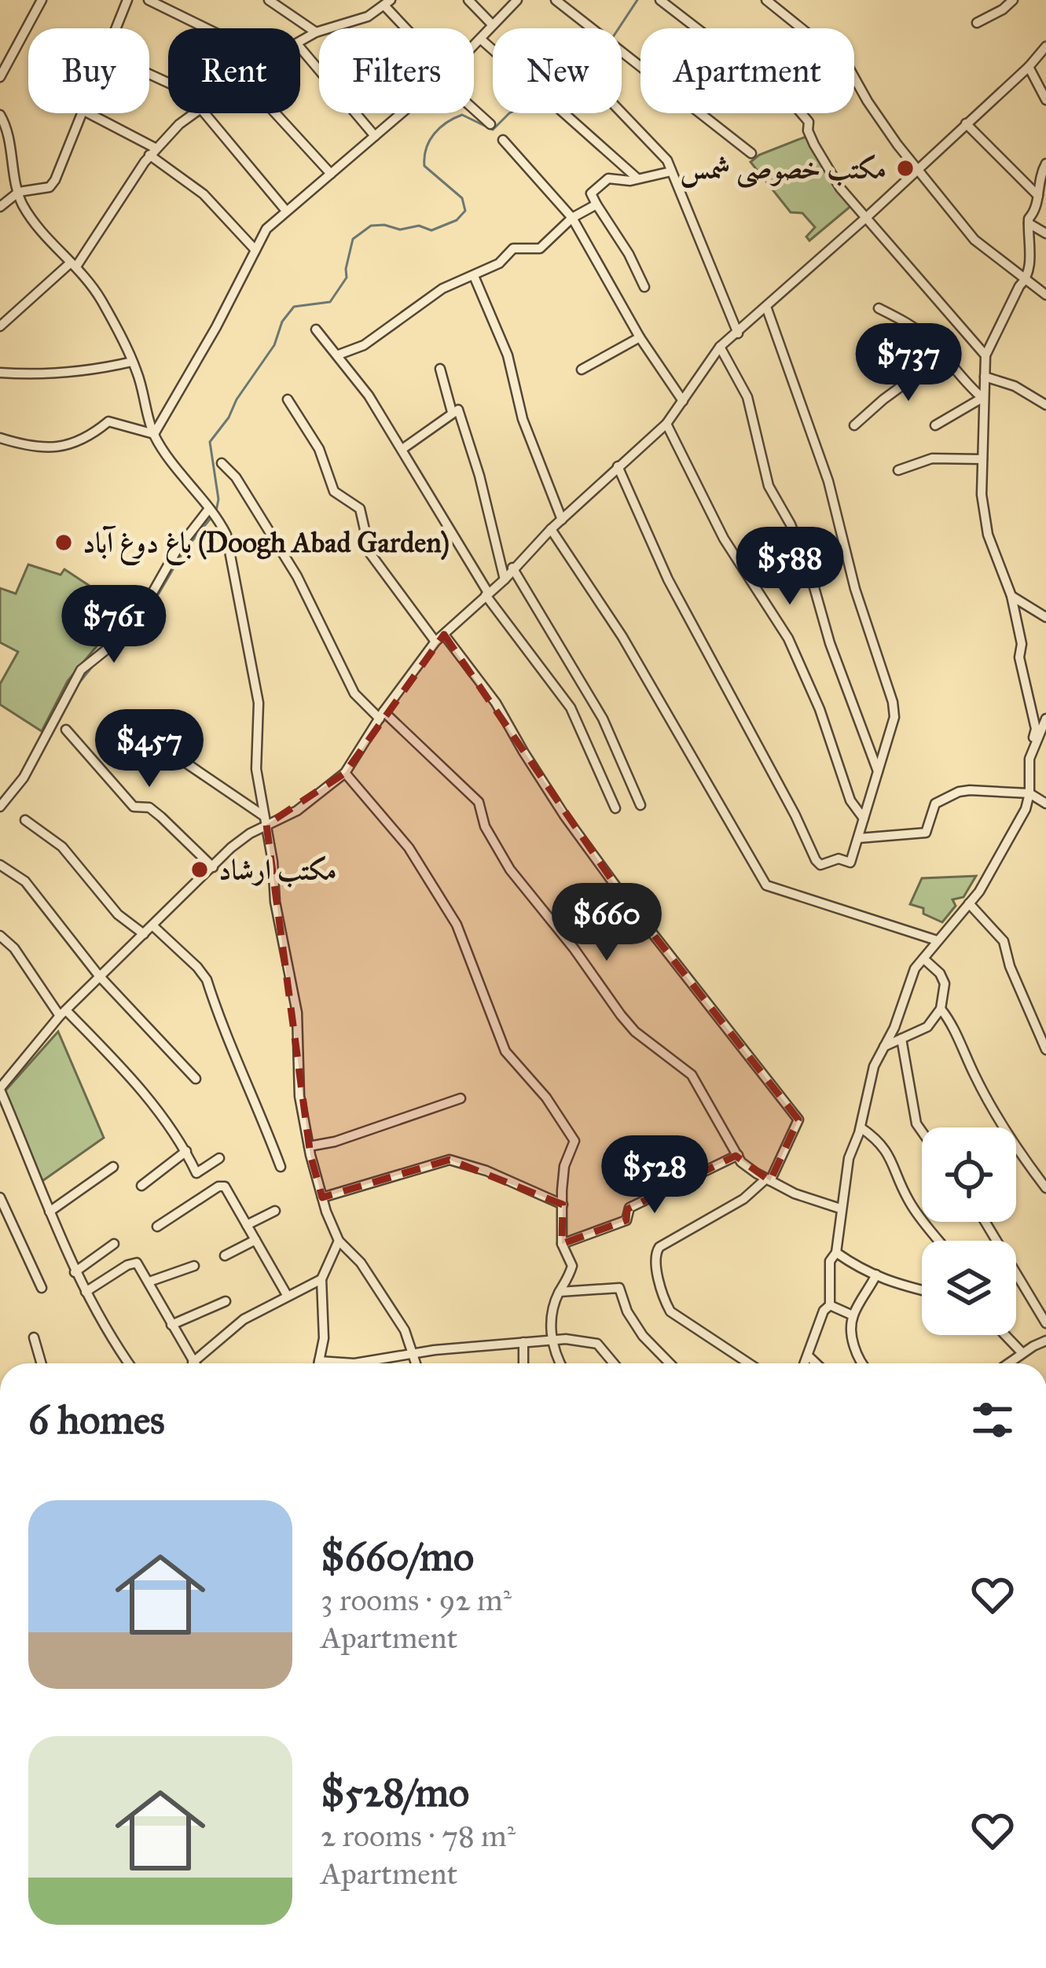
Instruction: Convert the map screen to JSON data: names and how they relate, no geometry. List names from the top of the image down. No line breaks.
{"places":["مکتب خصوصی شمس","باغ دوغ آباد (Doogh Abad Garden)","مکتب ارشاد"],"page":{"chip":["Buy","Rent","Filters","New","Apartment"],"price":["$737","$588","$761","$457","$660","$528"],"heading":"6 homes","list":[{"name":"$660/mo","note":"3 rooms · 92 m² · Apartment"},{"name":"$528/mo","note":"2 rooms · 78 m² · Apartment"}]}}
